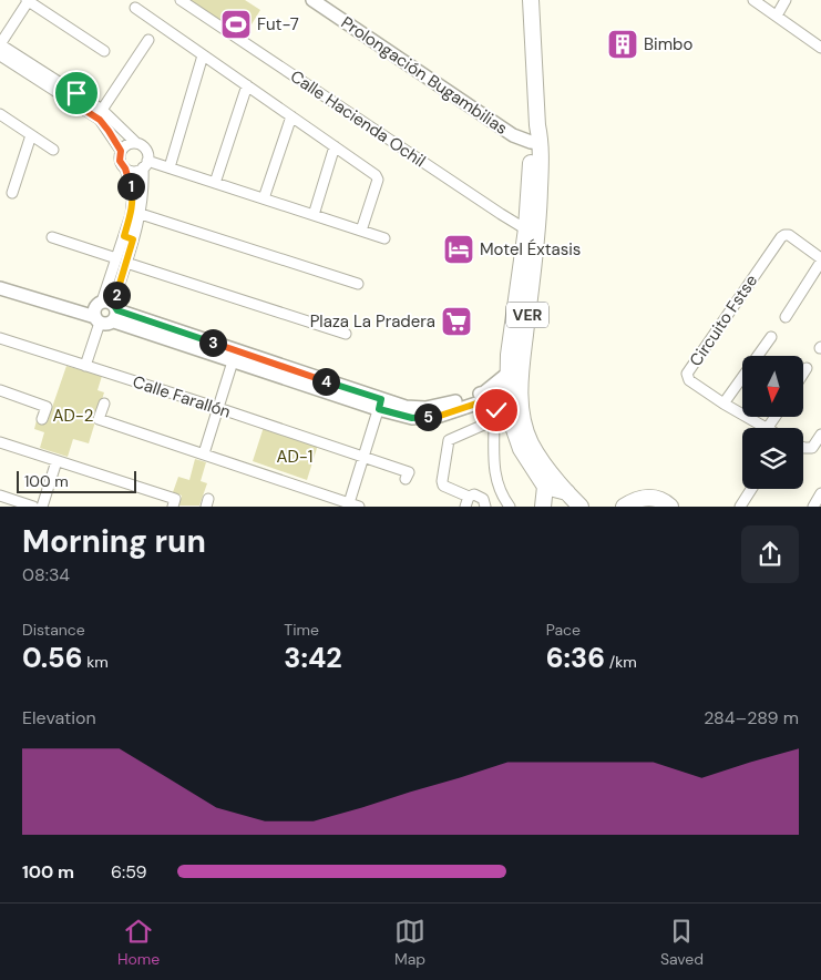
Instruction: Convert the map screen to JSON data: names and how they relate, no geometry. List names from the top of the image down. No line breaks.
{"streets":{"main road":["VER"],"street":["Prolongación Bugambilias","Calle Hacienda Ochil","Circuito Fstse","Calle Farallón"]},"crossings":[["Prolongación Bugambilias","VER"],["Calle Hacienda Ochil","VER"]],"parks":["AD-2","AD-1"],"places":{"sports":["Fut-7"],"building":["Bimbo"],"hotel":["Motel Éxtasis"],"supermarket":["Plaza La Pradera"]},"scale_bar":"100 m","north":"bottom","page":{"pins":["1","2","3","4","5"],"scale":"100 m","heading":["Morning run","08:34"],"stats":[["Distance","0.56 km"],["Time","3:42"],["Pace","6:36 /km"]],"chart":["Elevation","284–289 m"],"list":[{"name":"100 m","note":"6:59"}],"tabs":["Home","Map","Saved"]}}
